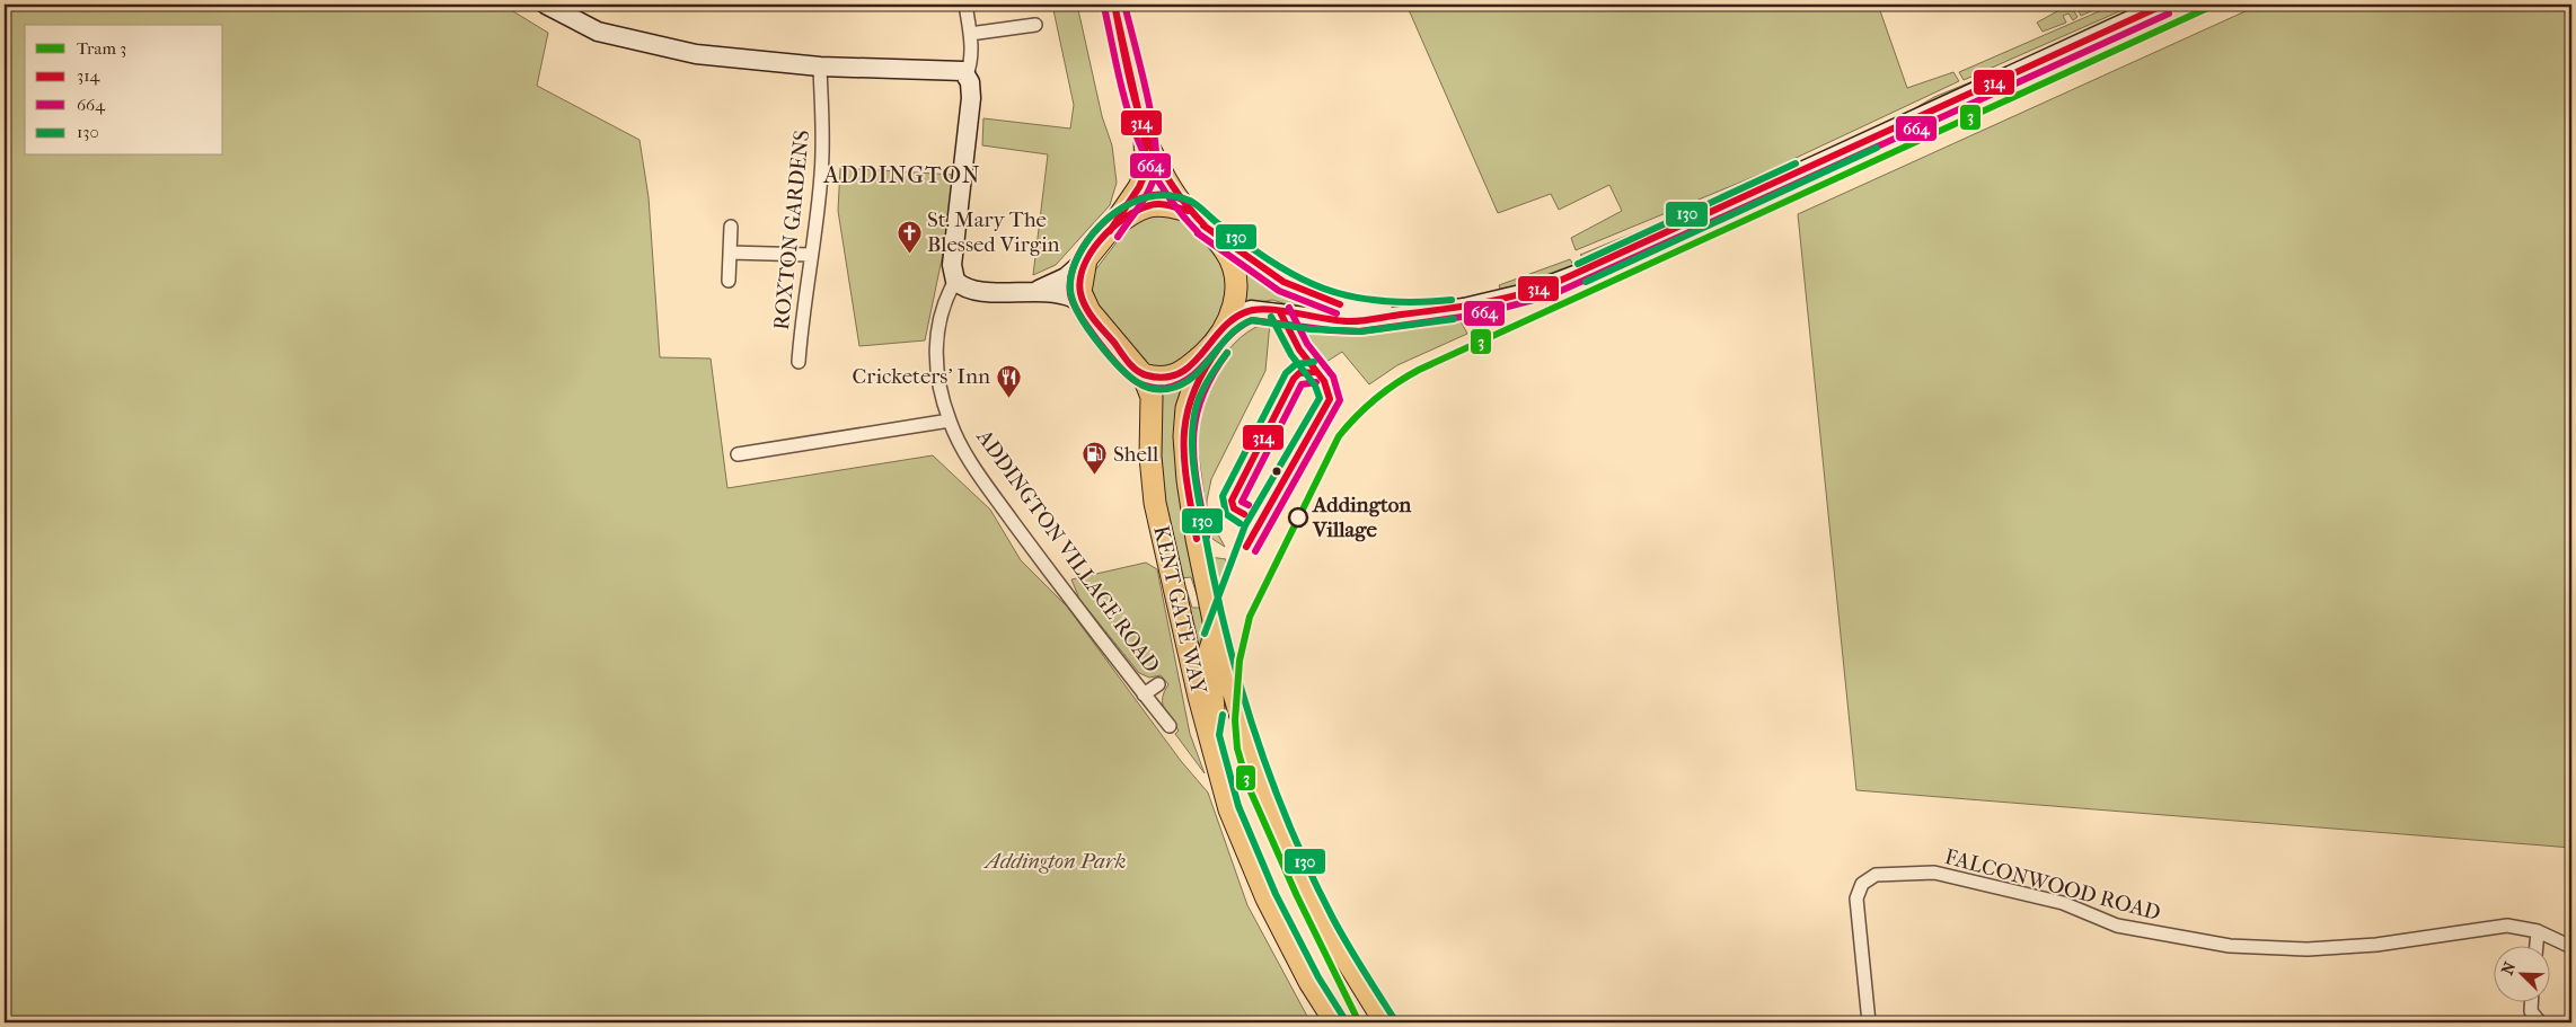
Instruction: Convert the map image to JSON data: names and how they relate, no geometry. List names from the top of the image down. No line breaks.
{"streets":{"main road":["KENT GATE WAY"],"street":["ROXTON GARDENS","ADDINGTON VILLAGE ROAD","FALCONWOOD ROAD"]},"districts":["ADDINGTON"],"parks":["Addington Park"],"places":{"church":["St. Mary The Blessed Virgin"],"restaurant":["Cricketers' Inn"],"fuel station":["Shell"],"other":["Addington Village"]},"lines":["tram line 3","transit line 314","transit line 664","transit line 130"],"legend":["Tram 3","314","664","130"],"north":"top left"}
